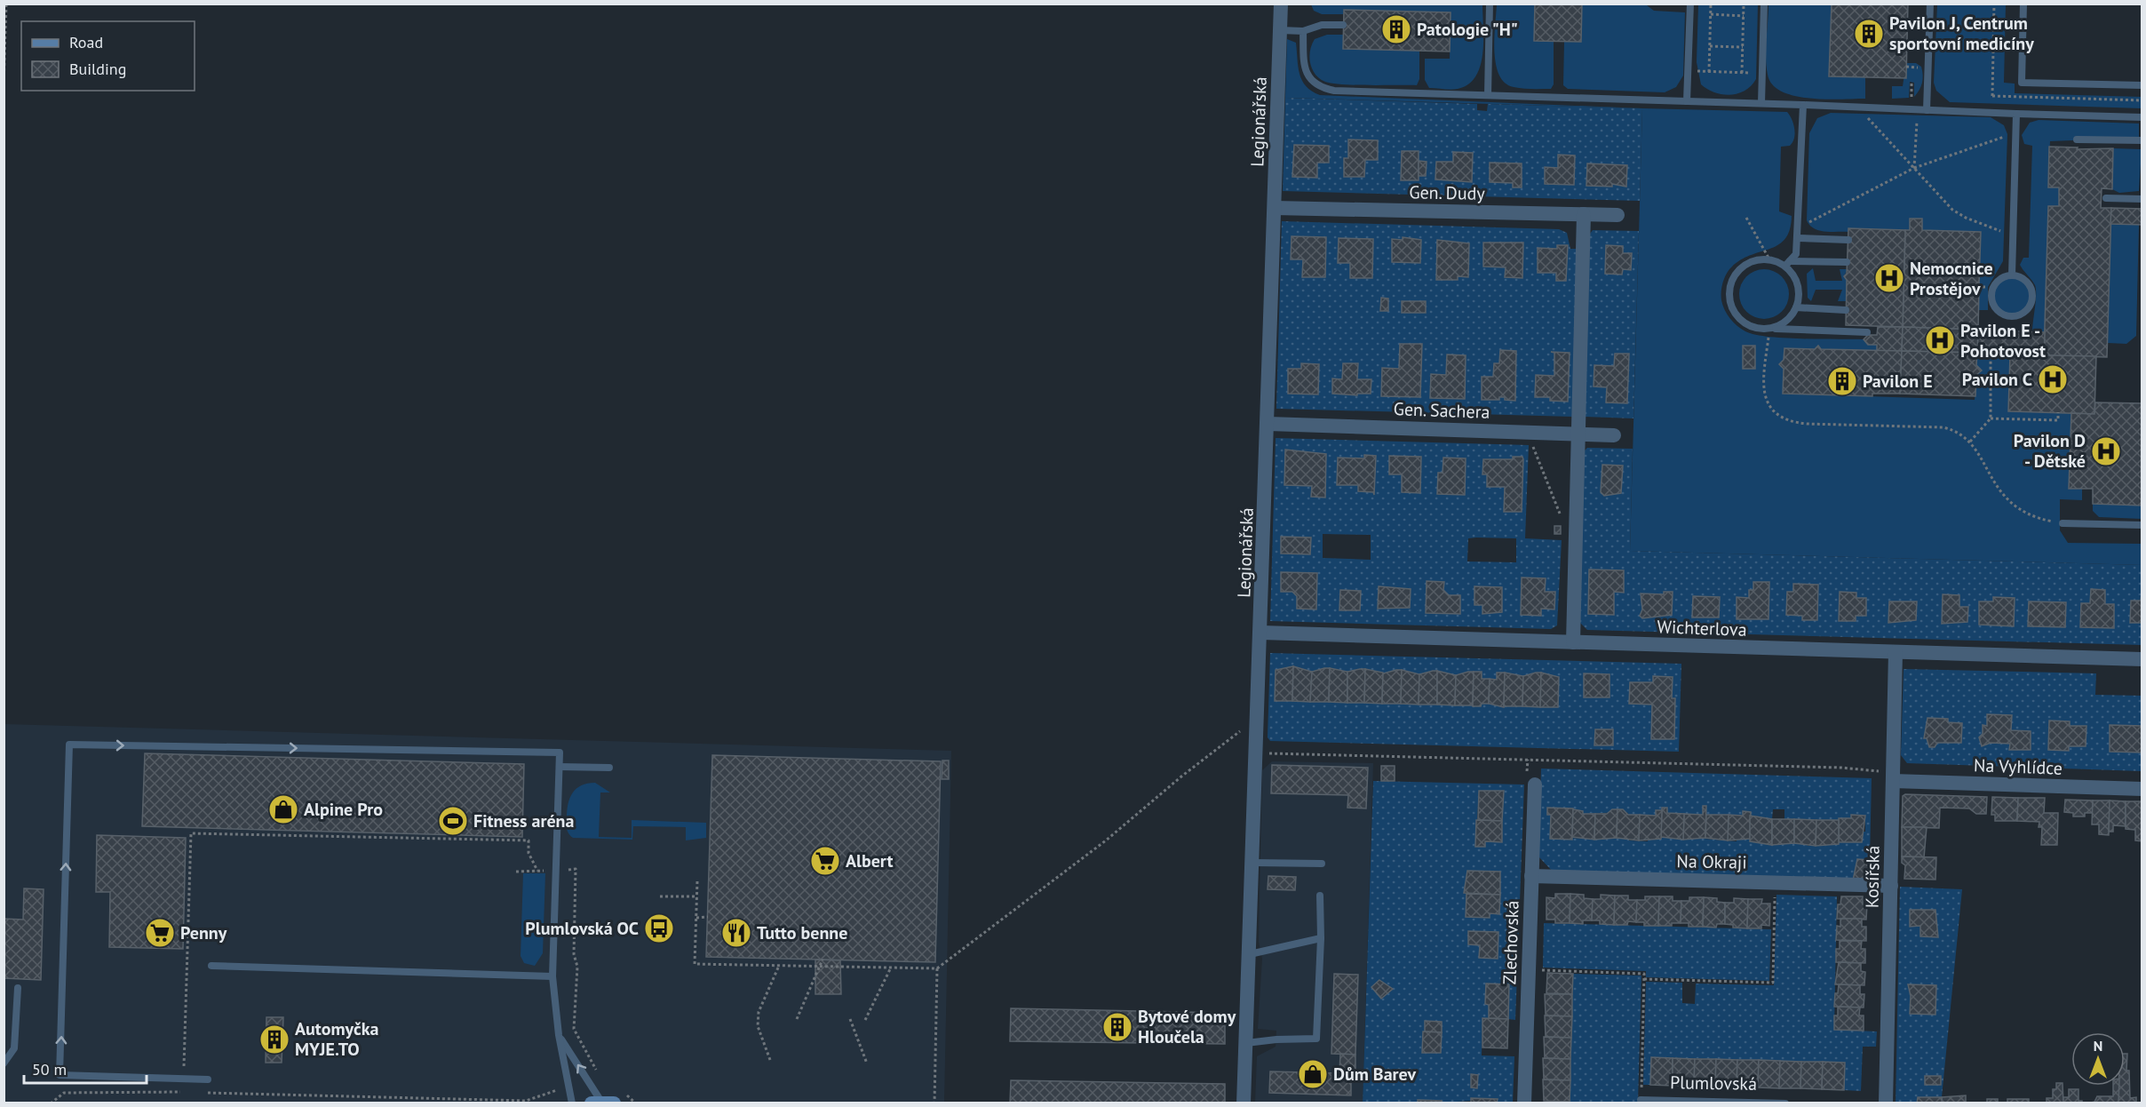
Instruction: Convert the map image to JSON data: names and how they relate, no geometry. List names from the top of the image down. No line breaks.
{"streets":{"street":["Legionářská","Gen. Dudy","Gen. Sachera","Wichterlova","Na Vyhlídce","Na Okraji","Kosířská","Zlechovská"],"lane":["Plumlovská"]},"crossings":[["Legionářská","Gen. Dudy"],["Legionářská","Gen. Sachera"],["Legionářská","Wichterlova"],["Wichterlova","Kosířská"],["Na Vyhlídce","Kosířská"],["Na Okraji","Kosířská"],["Na Okraji","Zlechovská"]],"places":{"building":["Patologie \"H\"","Pavilon J, Centrum sportovní medicíny","Pavilon E","Bytové domy Hloučela","Automyčka MYJE.TO"],"hospital":["Nemocnice Prostějov","Pavilon E - Pohotovost","Pavilon C","Pavilon D - Dětské"],"shop":["Alpine Pro","Dům Barev"],"sports":["Fitness aréna"],"supermarket":["Albert","Penny"],"bus stop":["Plumlovská OC"],"restaurant":["Tutto benne"]},"legend":["Road","Building"],"scale_bar":"50 m","north":"top"}
